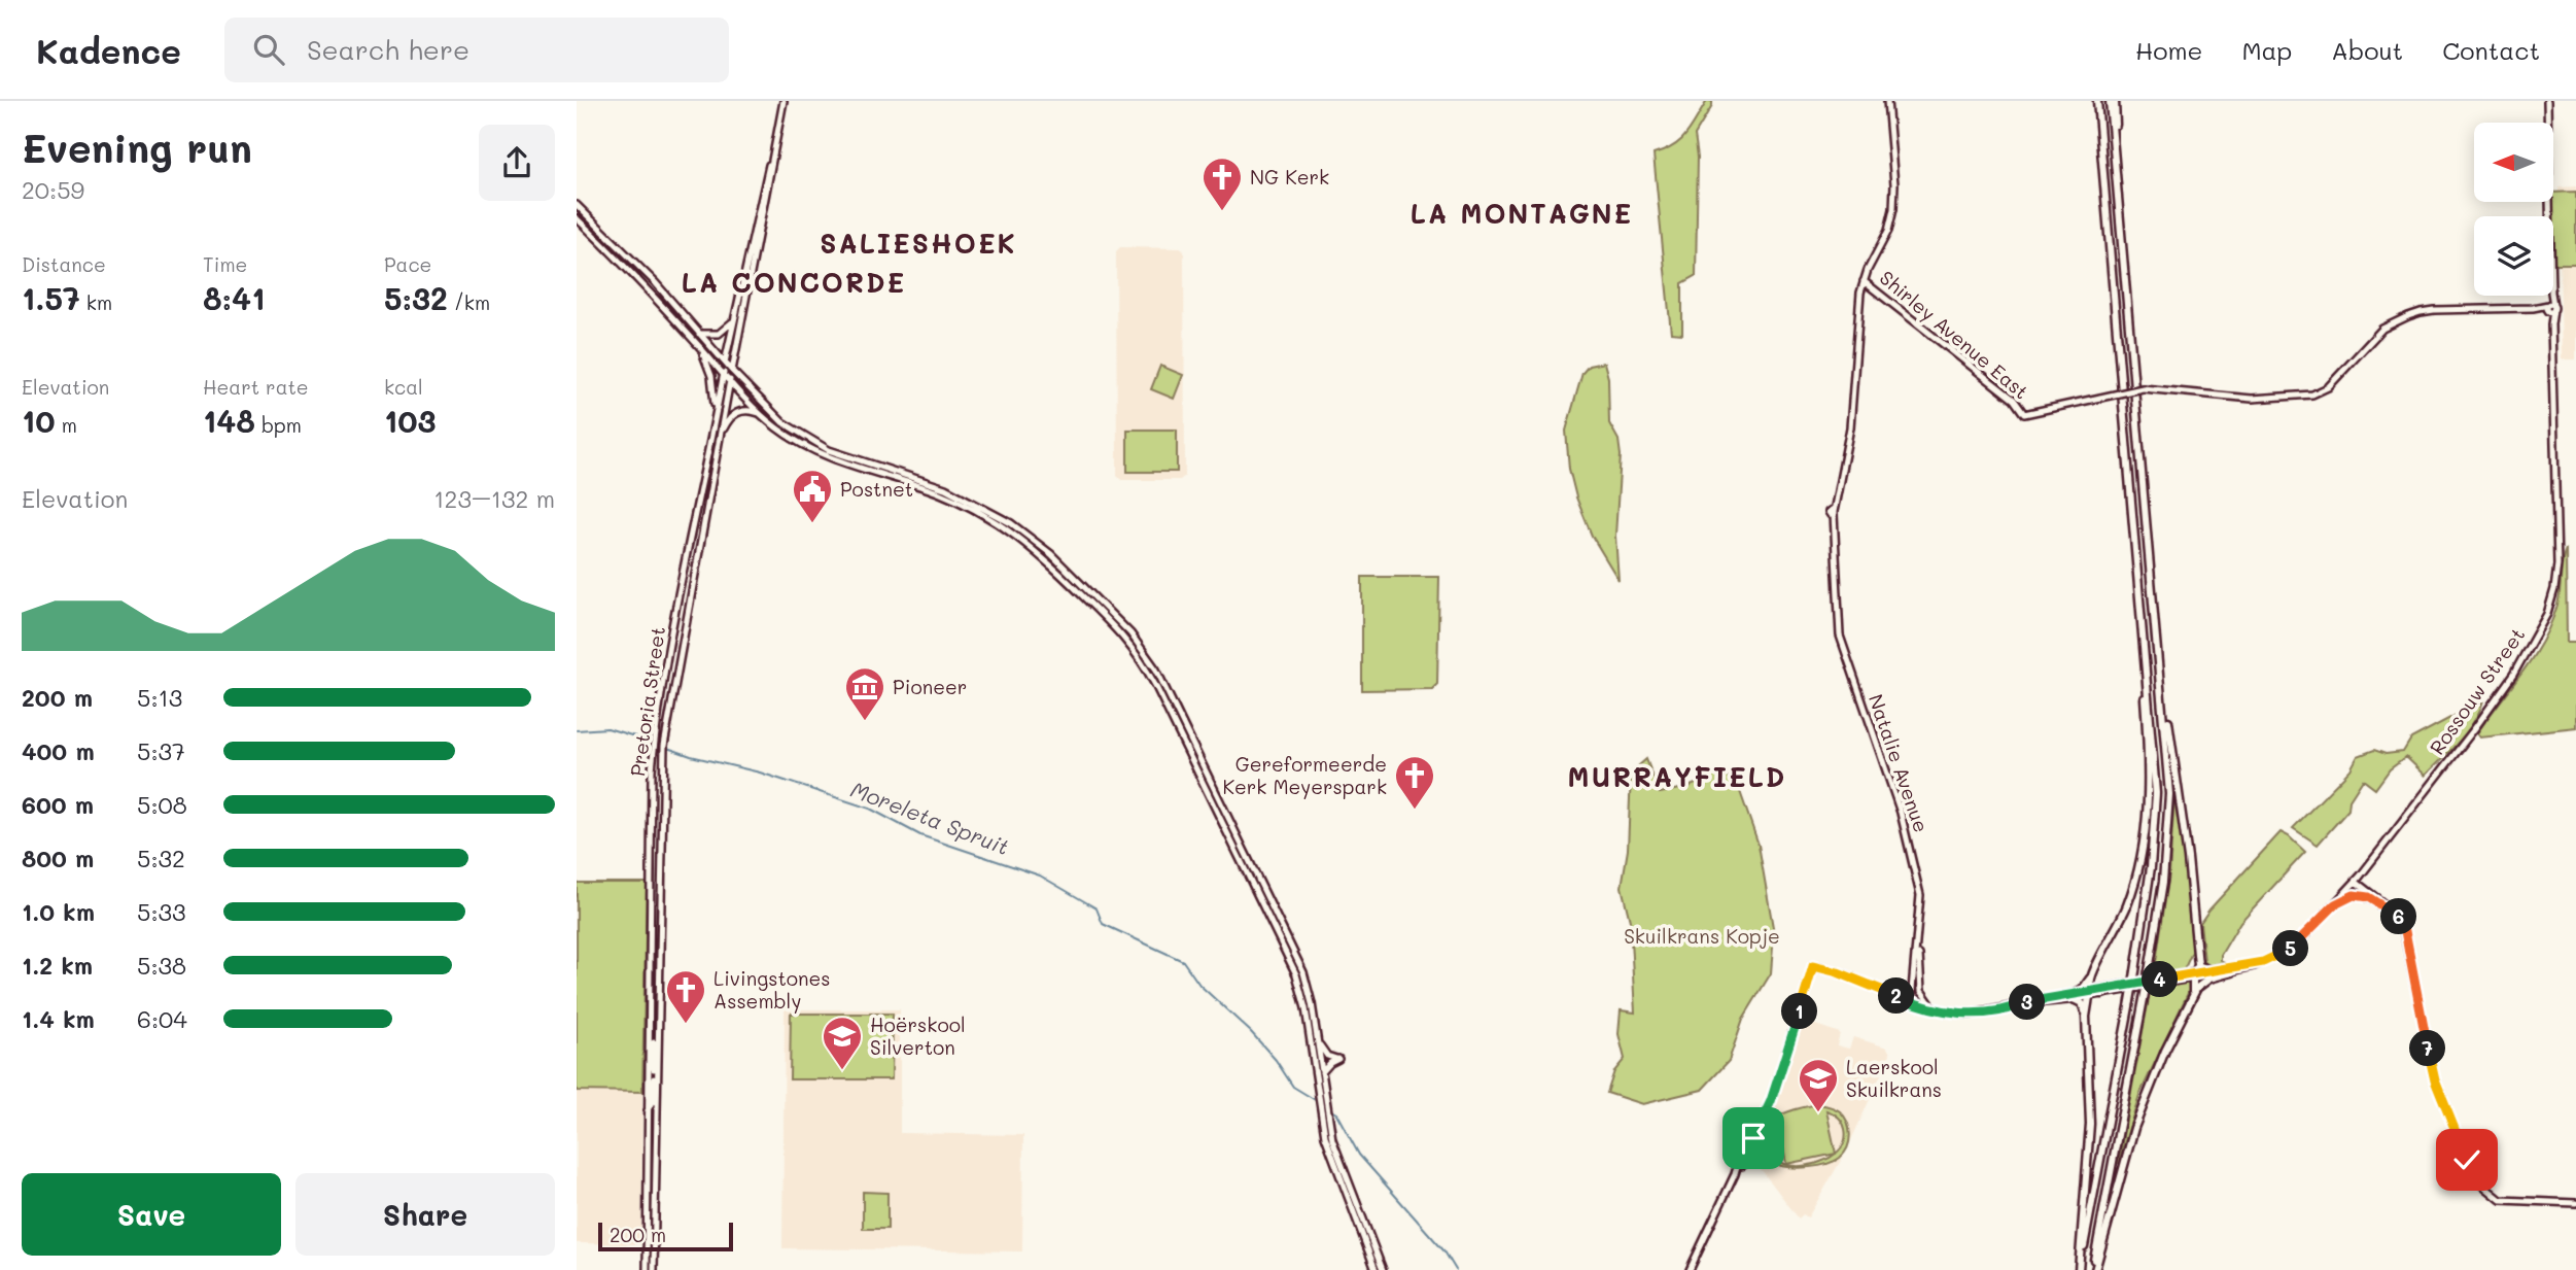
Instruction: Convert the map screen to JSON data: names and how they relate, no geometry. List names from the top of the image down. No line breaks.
{"streets":{"main road":["Shirley Avenue East","Rossouw Street","Pretoria Street","Natalie Avenue"]},"crossings":[["Shirley Avenue East","Rossouw Street"],["Shirley Avenue East","Natalie Avenue"]],"districts":["LA MONTAGNE","SALIESHOEK","LA CONCORDE","MURRAYFIELD"],"water":["Moreleta Spruit"],"parks":["Skuilkrans Kopje"],"places":{"church":["NG Kerk","Gereformeerde Kerk Meyerspark","Livingstones Assembly"],"public building":["Postnet"],"museum":["Pioneer"],"school or university":["Hoërskool Silverton","Laerskool Skuilkrans"]},"scale_bar":"200 m","north":"left","page":{"header":"Kadence","search":"Search here","nav":["Home","Map","About","Contact"],"heading":["Evening run","20:59"],"stats":[["Distance","1.57 km"],["Time","8:41"],["Pace","5:32 /km"],["Elevation","10 m"],["Heart rate","148 bpm"],["kcal","103"]],"chart":["Elevation","123–132 m"],"list":[{"name":"200 m","note":"5:13"},{"name":"400 m","note":"5:37"},{"name":"600 m","note":"5:08"},{"name":"800 m","note":"5:32"},{"name":"1.0 km","note":"5:33"},{"name":"1.2 km","note":"5:38"},{"name":"1.4 km","note":"6:04"}],"pins":["6","5","4","2","3","1","7"],"buttons":["Save","Share"],"scale":"200 m"}}
